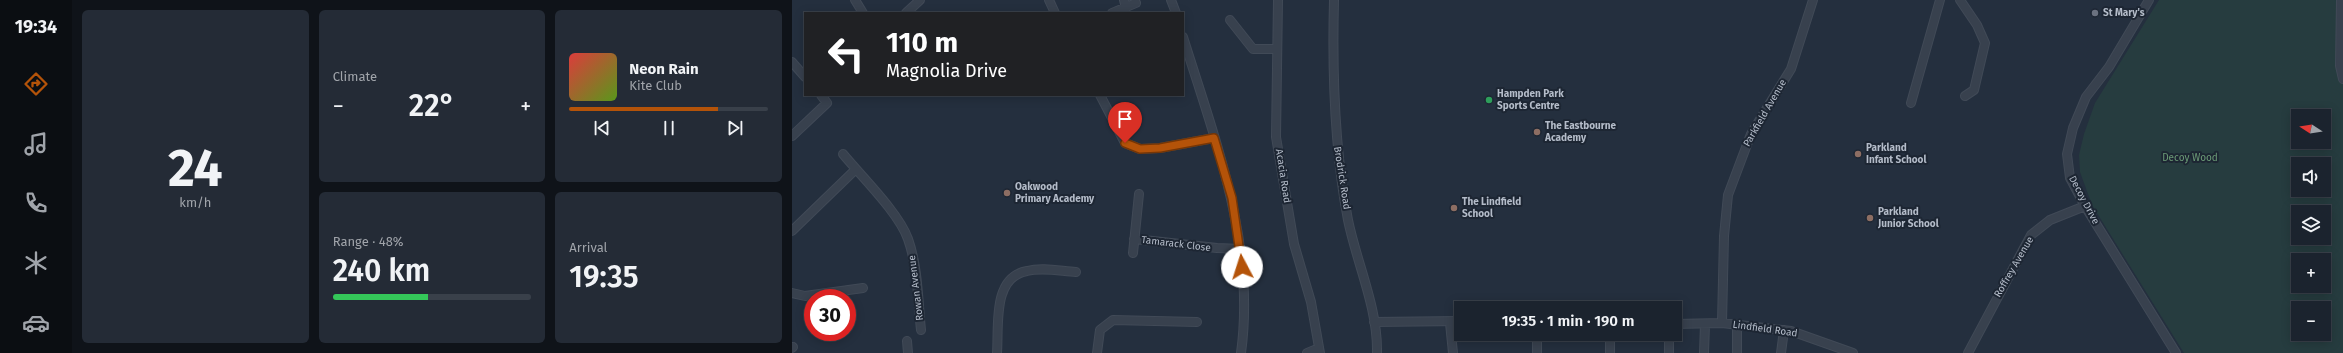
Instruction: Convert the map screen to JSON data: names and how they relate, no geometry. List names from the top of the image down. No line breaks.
{"streets":{"street":["Parkfield Avenue","Acacia Road","Brodrick Road","Decoy Drive","Tamarack Close","Roffrey Avenue","Rowan Avenue","Lindfield Road"]},"crossings":[["Parkfield Avenue","Lindfield Road"],["Decoy Drive","Roffrey Avenue"]],"parks":["Decoy Wood"],"places":["St Mary's","Hampden Park Sports Centre","The Eastbourne Academy","Parkland Infant School","Oakwood Primary Academy","The Lindfield School","Parkland Junior School"],"north":"left","page":{"tabs":"19:34","tile":[["24","km/h"],"Climate",["Range · 48%","240 km"],["Arrival","19:35"]],"turn":["110 m","Magnolia Drive"],"song":["Neon Rain","Kite Club"],"heat":["−","22°","+"],"map_buttons":["+","−"],"limit":"30","trip":"19:35 · 1 min · 190 m"}}
